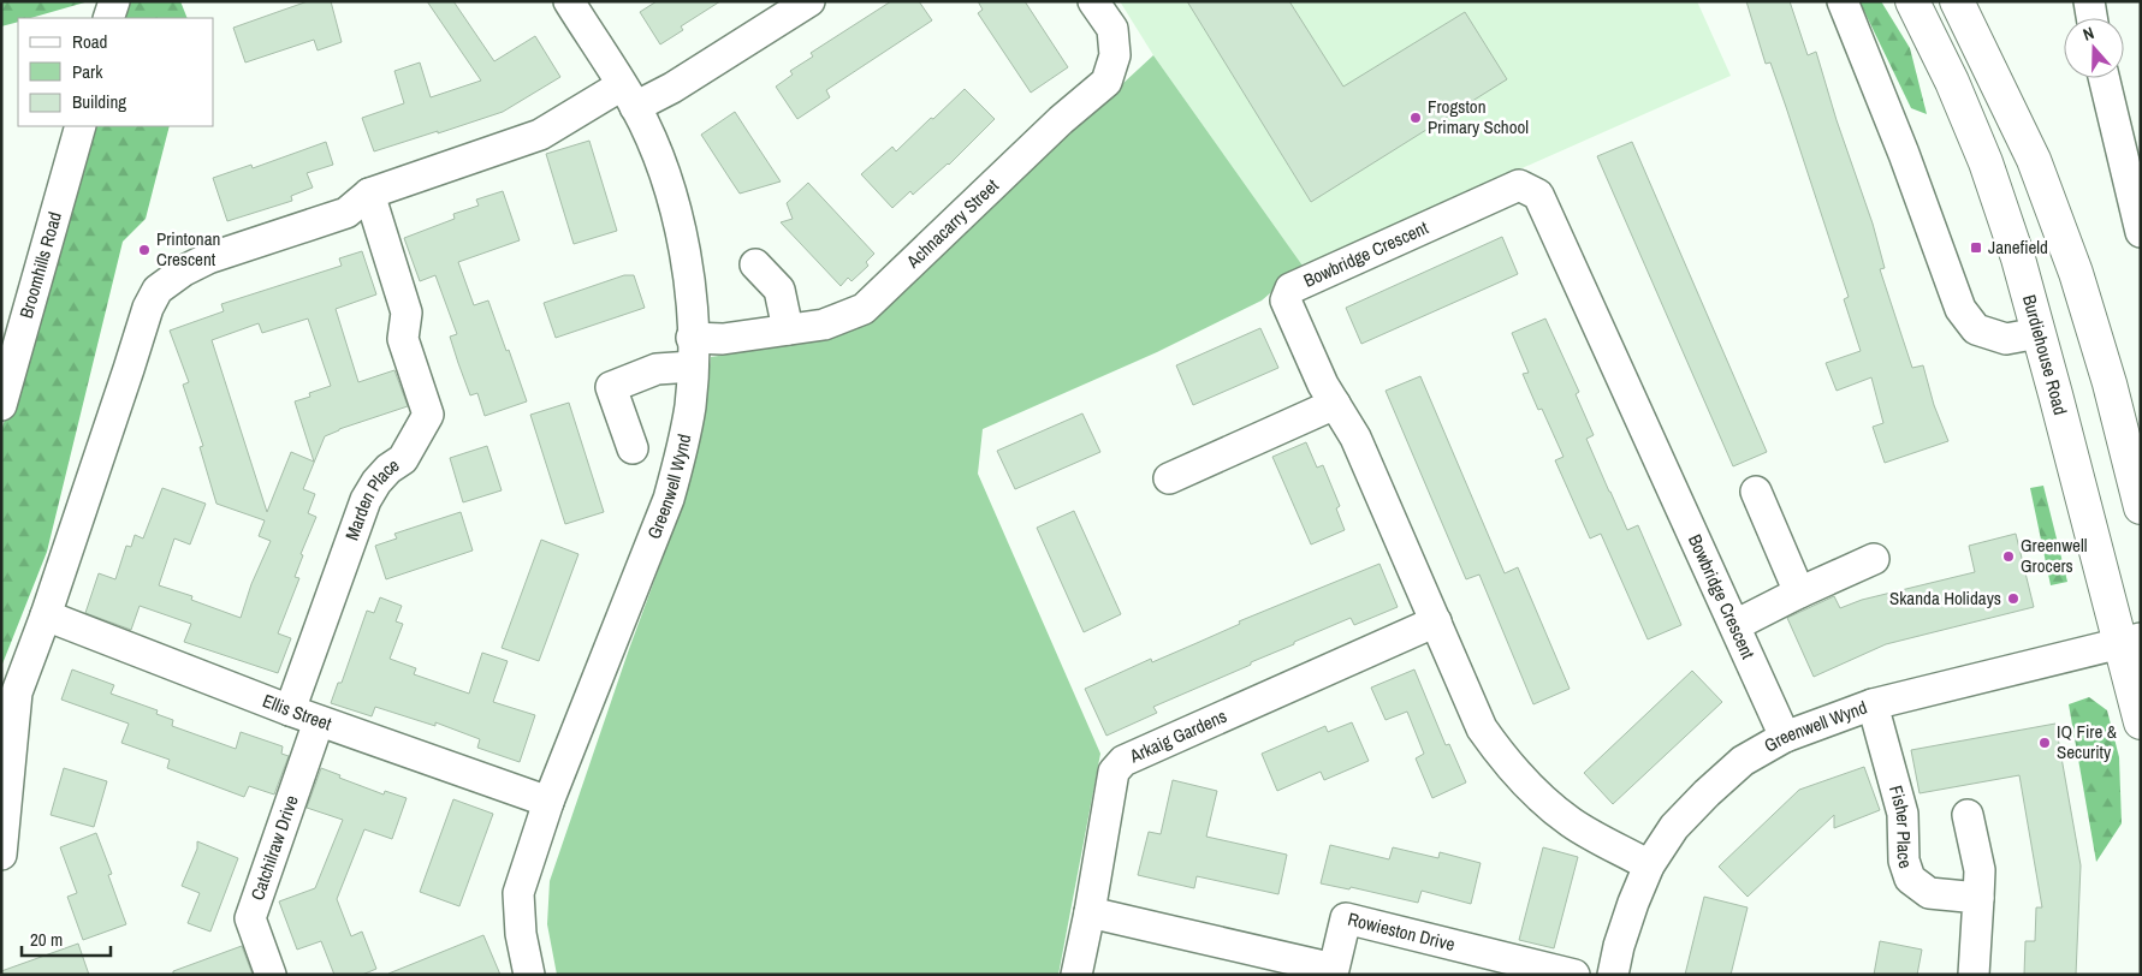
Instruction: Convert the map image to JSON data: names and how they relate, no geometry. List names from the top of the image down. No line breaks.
{"streets":{"main road":["Burdiehouse Road"],"street":["Achnacarry Street","Bowbridge Crescent","Broomhills Road","Greenwell Wynd","Marden Place","Ellis Street","Arkaig Gardens","Fisher Place","Catchilraw Drive","Rowieston Drive"]},"crossings":[["Achnacarry Street","Greenwell Wynd"],["Bowbridge Crescent","Greenwell Wynd"],["Bowbridge Crescent","Arkaig Gardens"],["Burdiehouse Road","Greenwell Wynd"],["Greenwell Wynd","Ellis Street"],["Greenwell Wynd","Fisher Place"],["Marden Place","Ellis Street"],["Ellis Street","Catchilraw Drive"],["Arkaig Gardens","Rowieston Drive"]],"places":{"other":["Frogston Primary School","Printonan Crescent","Greenwell Grocers","Skanda Holidays","IQ Fire & Security"],"transit":["Janefield"]},"legend":["Road","Park","Building"],"scale_bar":"20 m","north":"top"}
